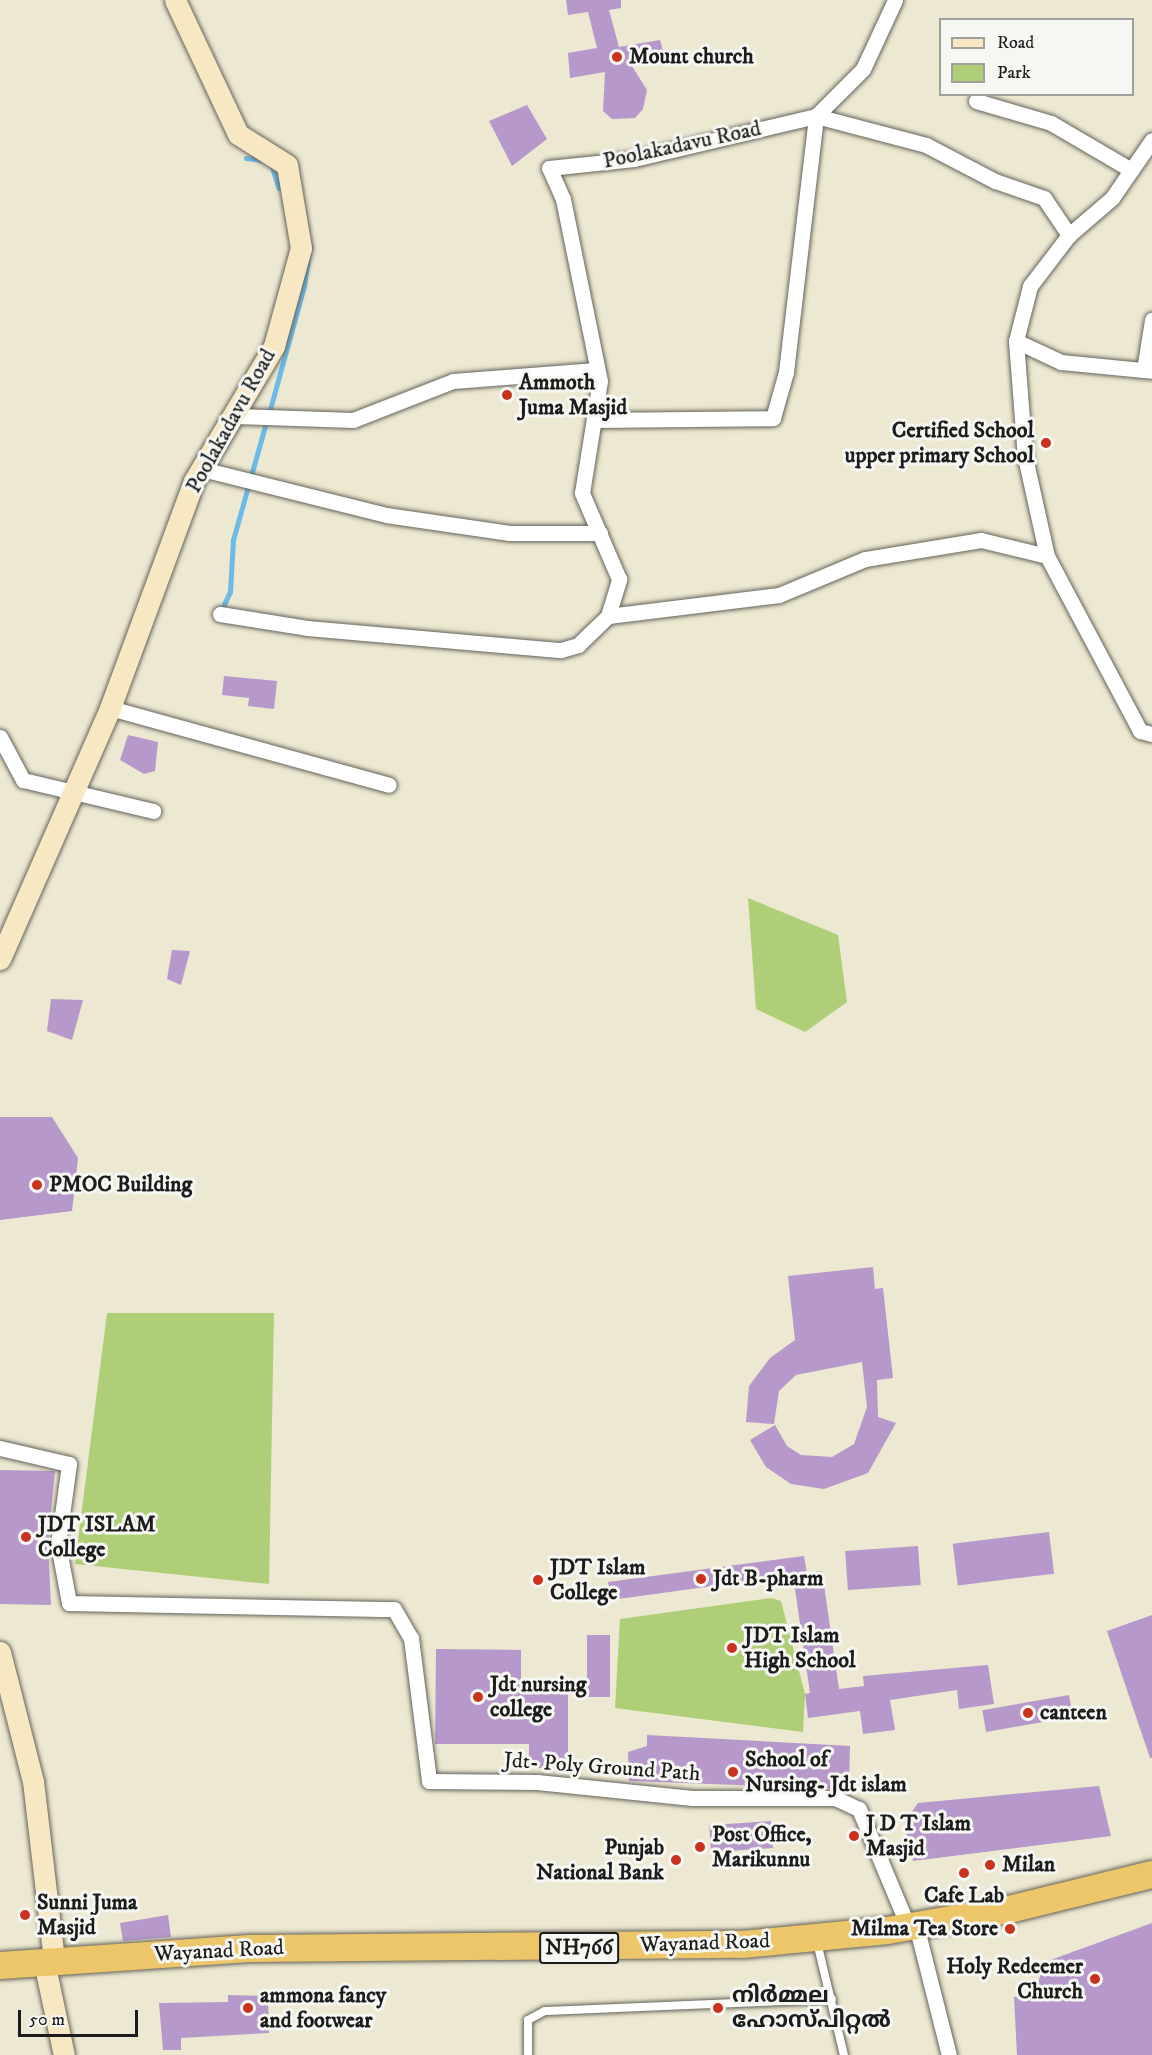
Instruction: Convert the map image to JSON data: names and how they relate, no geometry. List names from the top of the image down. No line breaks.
{"streets":{"highway":["Wayanad Road","NH766"],"street":["Poolakadavu Road","Jdt- Poly Ground Path"]},"crossings":[["Jdt- Poly Ground Path","Wayanad Road"]],"places":["Mount church","Ammoth Juma Masjid","Certified School upper primary School","PMOC Building","JDT ISLAM College","Jdt B-pharm","JDT Islam College","JDT Islam High School","Jdt nursing college","canteen","School of Nursing- Jdt islam","J D T Islam Masjid","Post Office, Marikunnu","Punjab National Bank","Milan","Cafe Lab","Sunni Juma Masjid","Milma Tea Store","Holy Redeemer Church","ammona fancy and footwear","നിർമ്മല ഹോസ്പിറ്റൽ"],"legend":["Road","Park"],"scale_bar":"50 m"}
